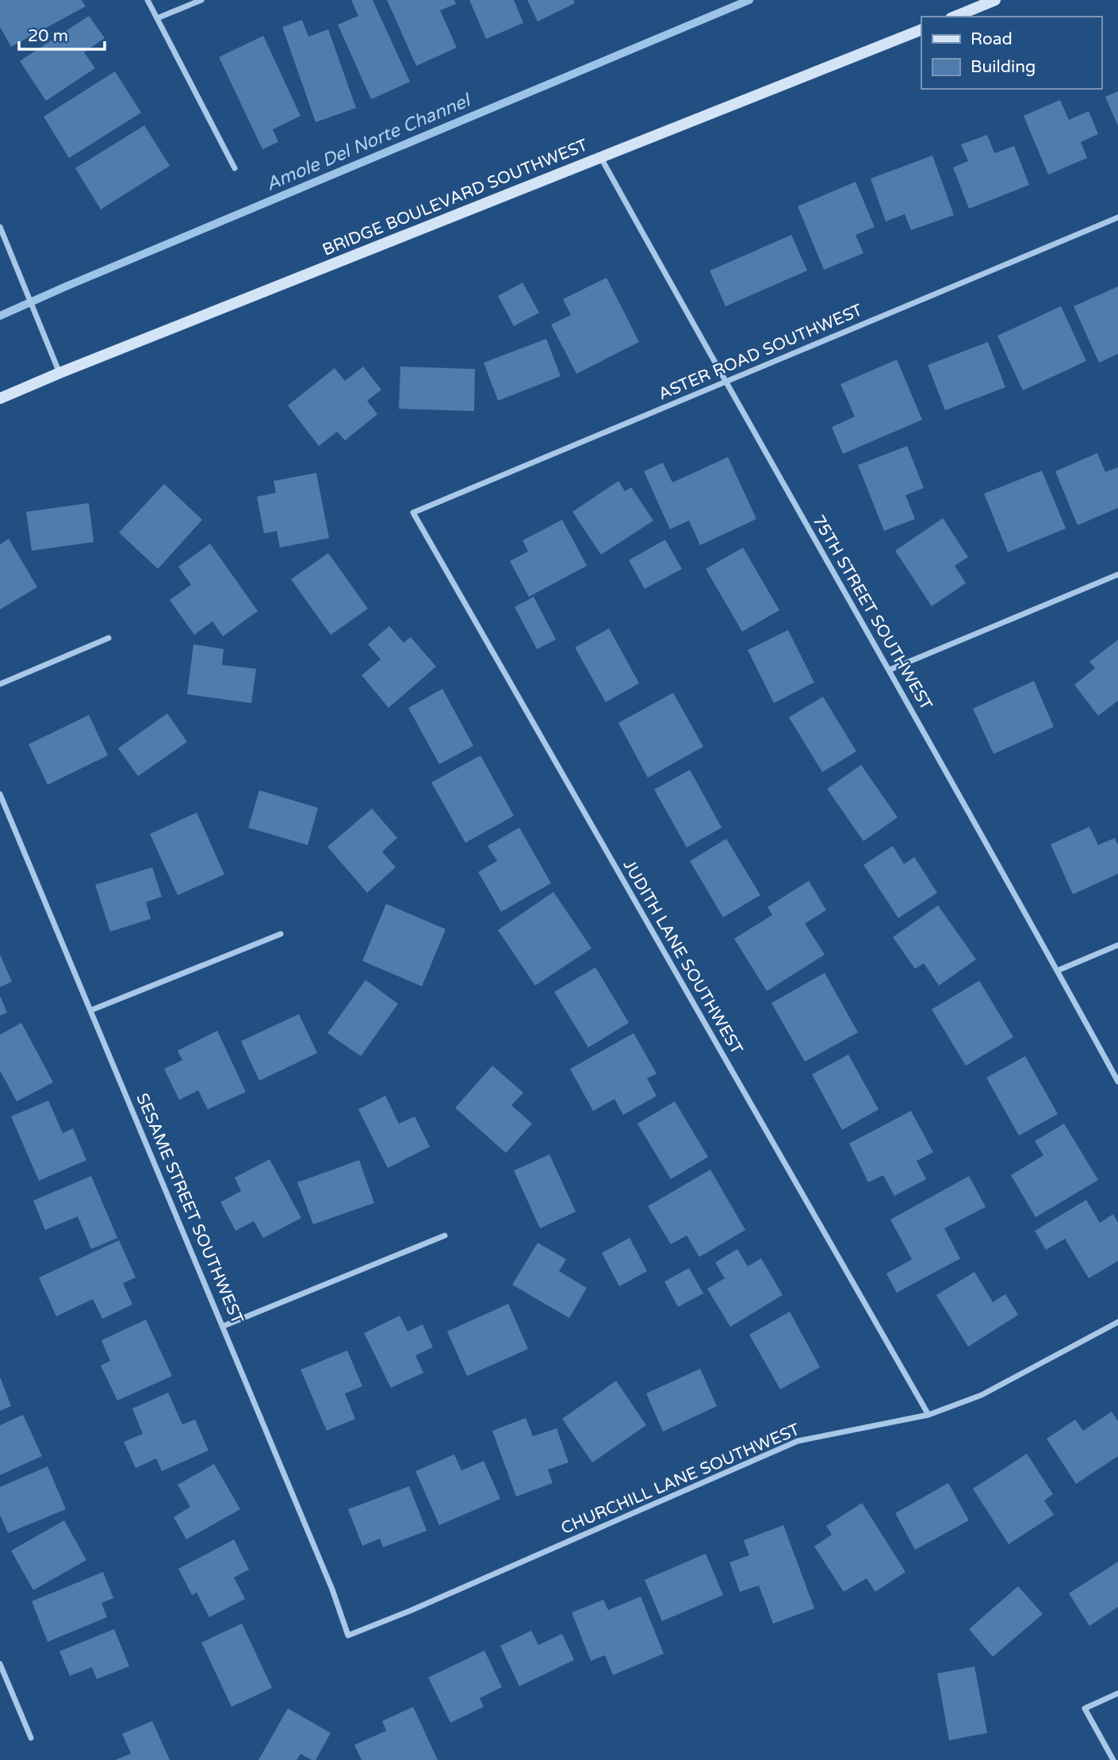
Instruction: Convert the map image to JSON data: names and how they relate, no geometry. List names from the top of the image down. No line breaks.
{"streets":{"street":["BRIDGE BOULEVARD SOUTHWEST","ASTER ROAD SOUTHWEST","75TH STREET SOUTHWEST","JUDITH LANE SOUTHWEST","SESAME STREET SOUTHWEST","CHURCHILL LANE SOUTHWEST"]},"crossings":[["BRIDGE BOULEVARD SOUTHWEST","75TH STREET SOUTHWEST"],["ASTER ROAD SOUTHWEST","75TH STREET SOUTHWEST"],["ASTER ROAD SOUTHWEST","JUDITH LANE SOUTHWEST"],["JUDITH LANE SOUTHWEST","CHURCHILL LANE SOUTHWEST"],["SESAME STREET SOUTHWEST","CHURCHILL LANE SOUTHWEST"]],"water":["Amole Del Norte Channel"],"legend":["Road","Building"],"scale_bar":"20 m"}
